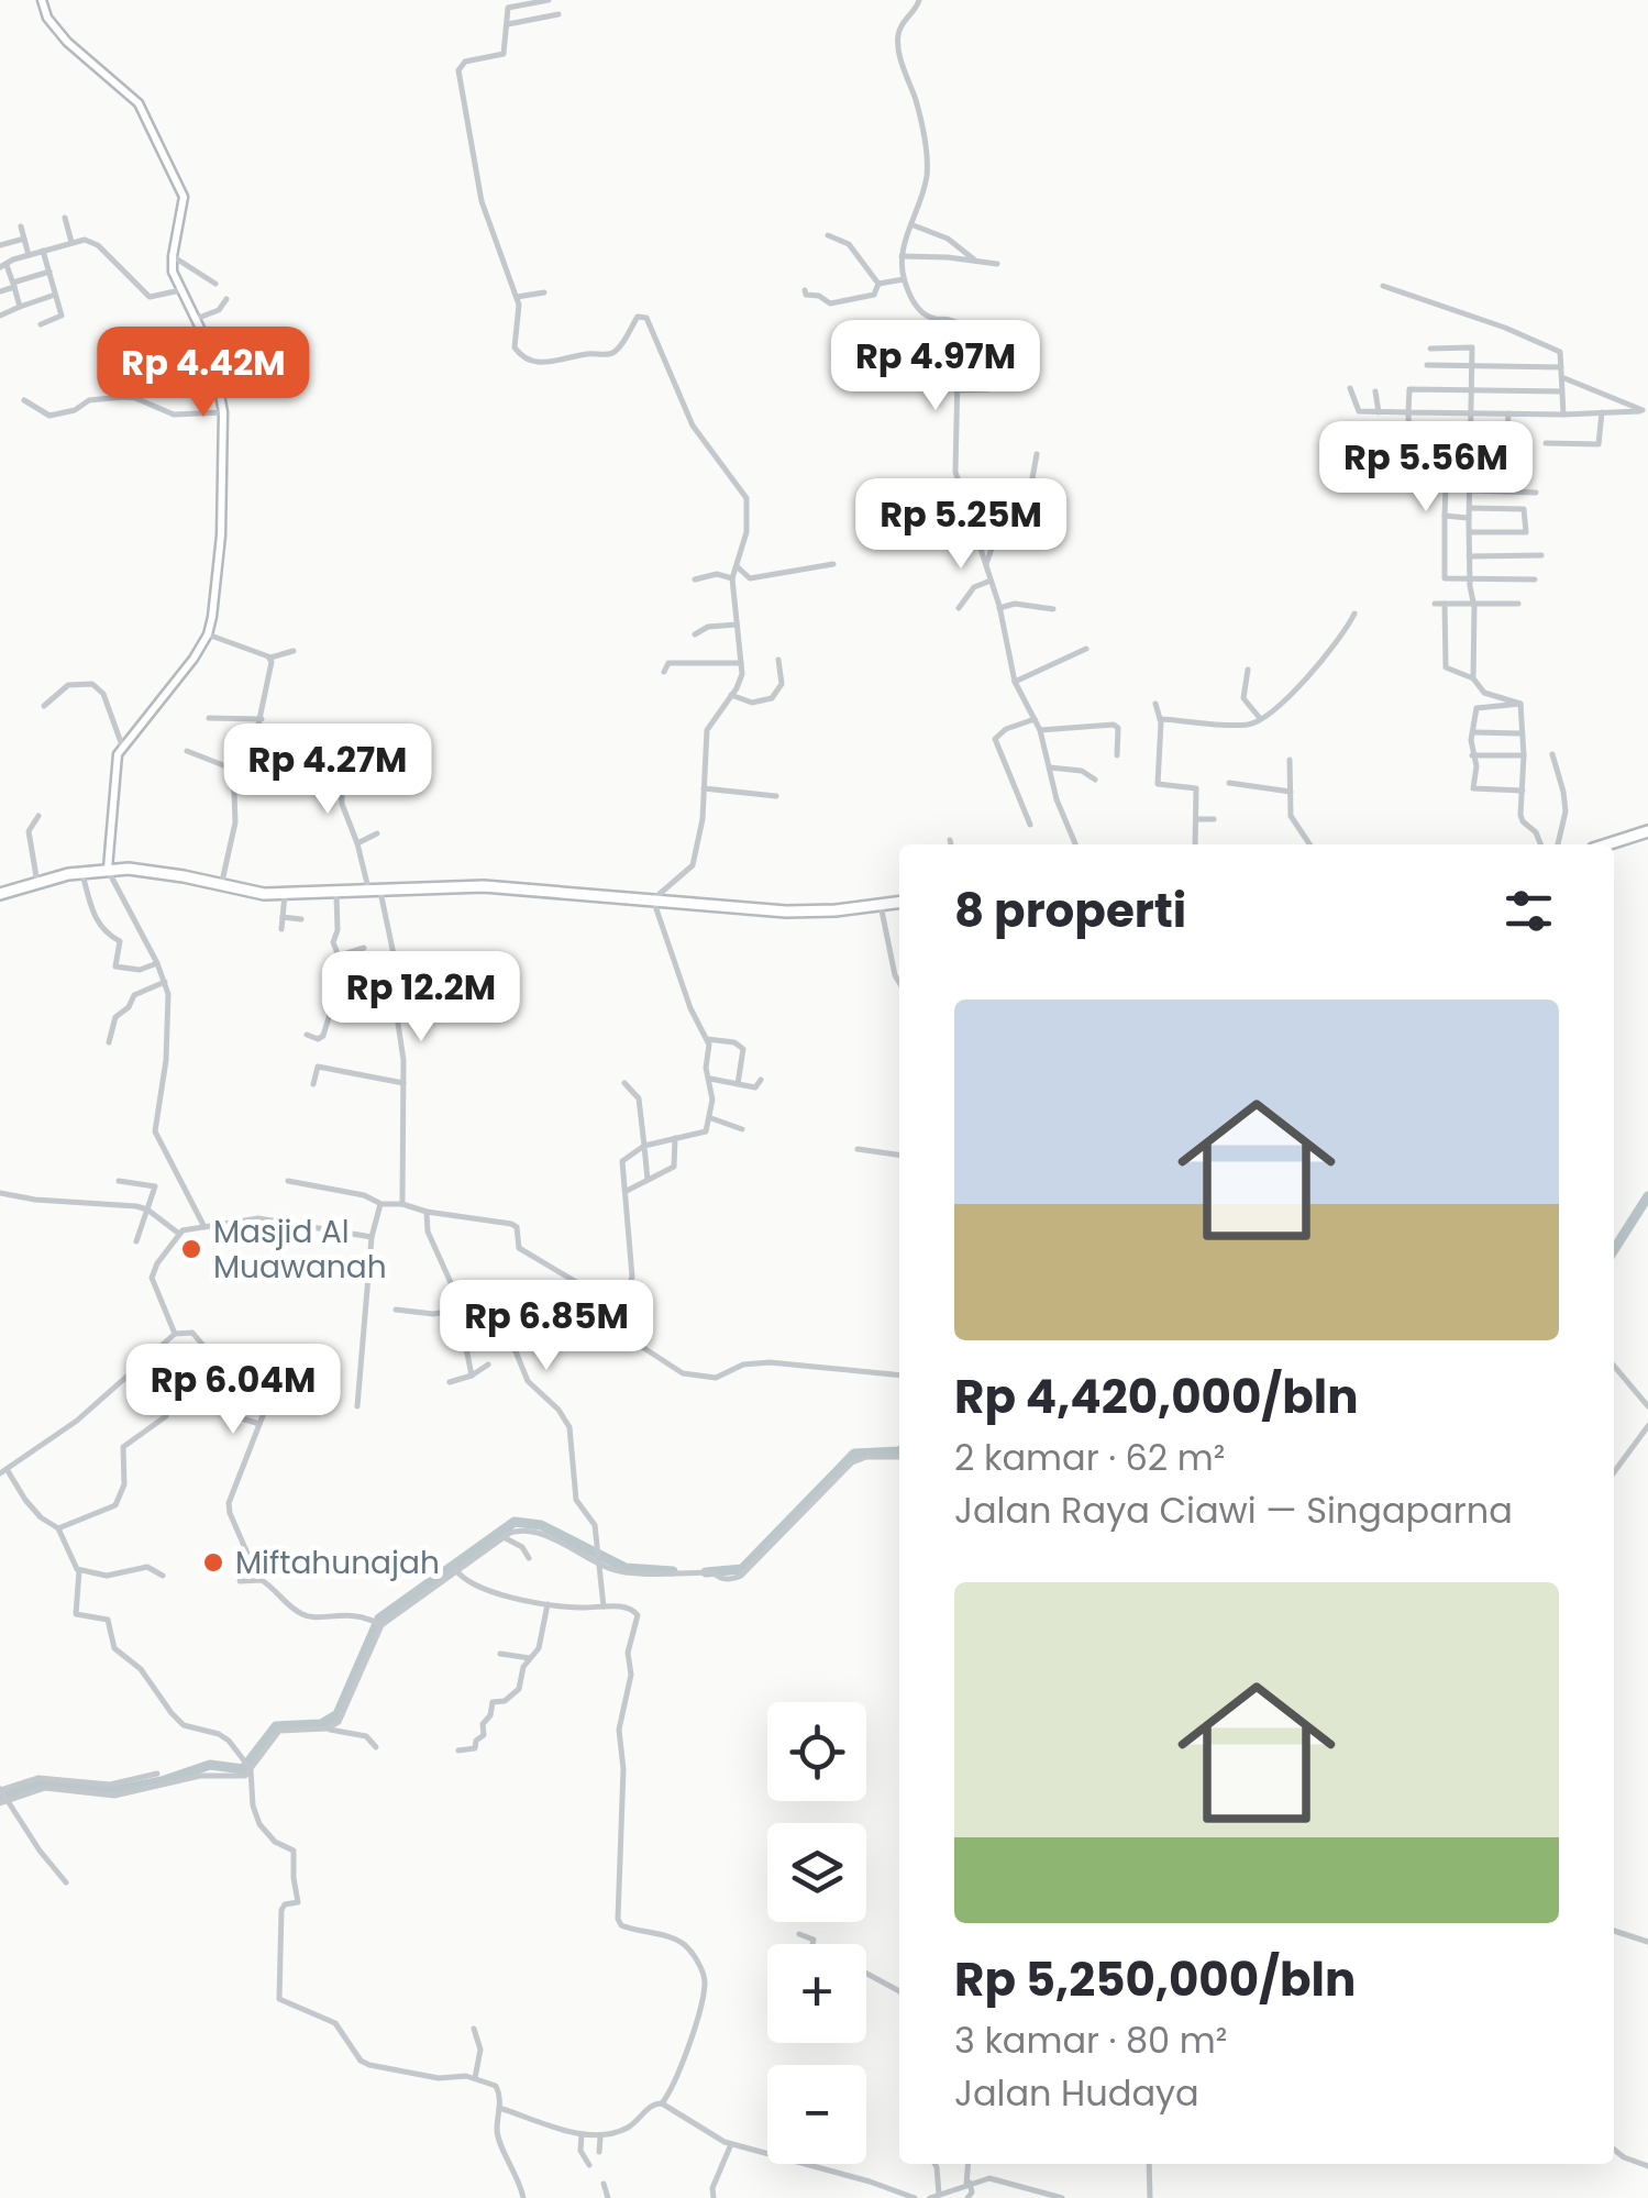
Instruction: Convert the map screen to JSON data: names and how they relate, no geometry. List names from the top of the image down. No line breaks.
{"places":["Masjid Al Muawanah","Miftahunajah"],"page":{"price":["Rp 4.97M","Rp 4.42M","Rp 5.56M","Rp 5.25M","Rp 4.27M","Rp 12.2M","Rp 6.85M","Rp 6.04M"],"heading":"8 properti","list":[{"name":"Rp 4,420,000/bln","note":"2 kamar · 62 m² · Jalan Raya Ciawi — Singaparna"},{"name":"Rp 5,250,000/bln","note":"3 kamar · 80 m² · Jalan Hudaya"}],"map_buttons":["+","−"]}}
